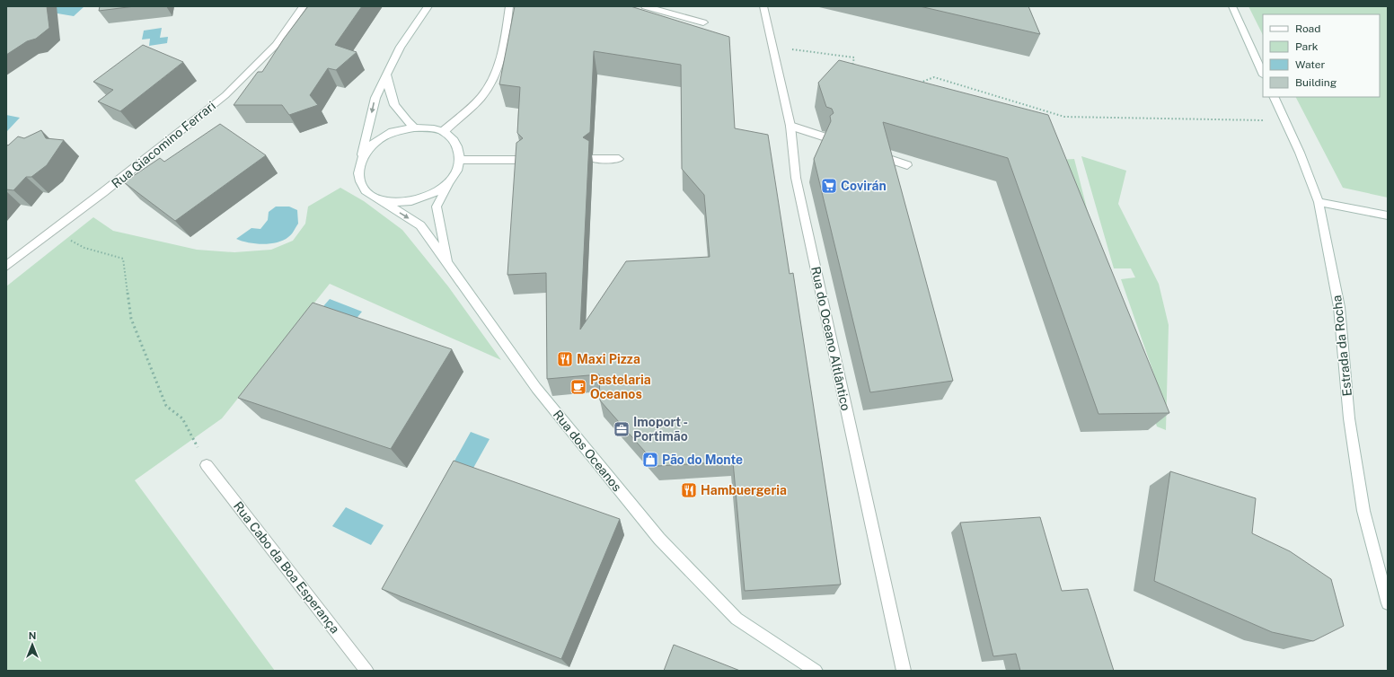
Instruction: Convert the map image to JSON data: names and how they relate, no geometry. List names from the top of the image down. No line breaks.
{"streets":{"street":["Rua Giacomino Ferrari","Rua do Oceano Altlântico","Estrada da Rocha","Rua dos Oceanos","Rua Cabo da Boa Esperança"]},"places":{"supermarket":["Covirán"],"restaurant":["Maxi Pizza","Hambuergeria"],"cafe":["Pastelaria Oceanos"],"office":["Imoport - Portimão"],"shop":["Pão do Monte"]},"legend":["Road","Park","Water","Building"],"north":"top"}
